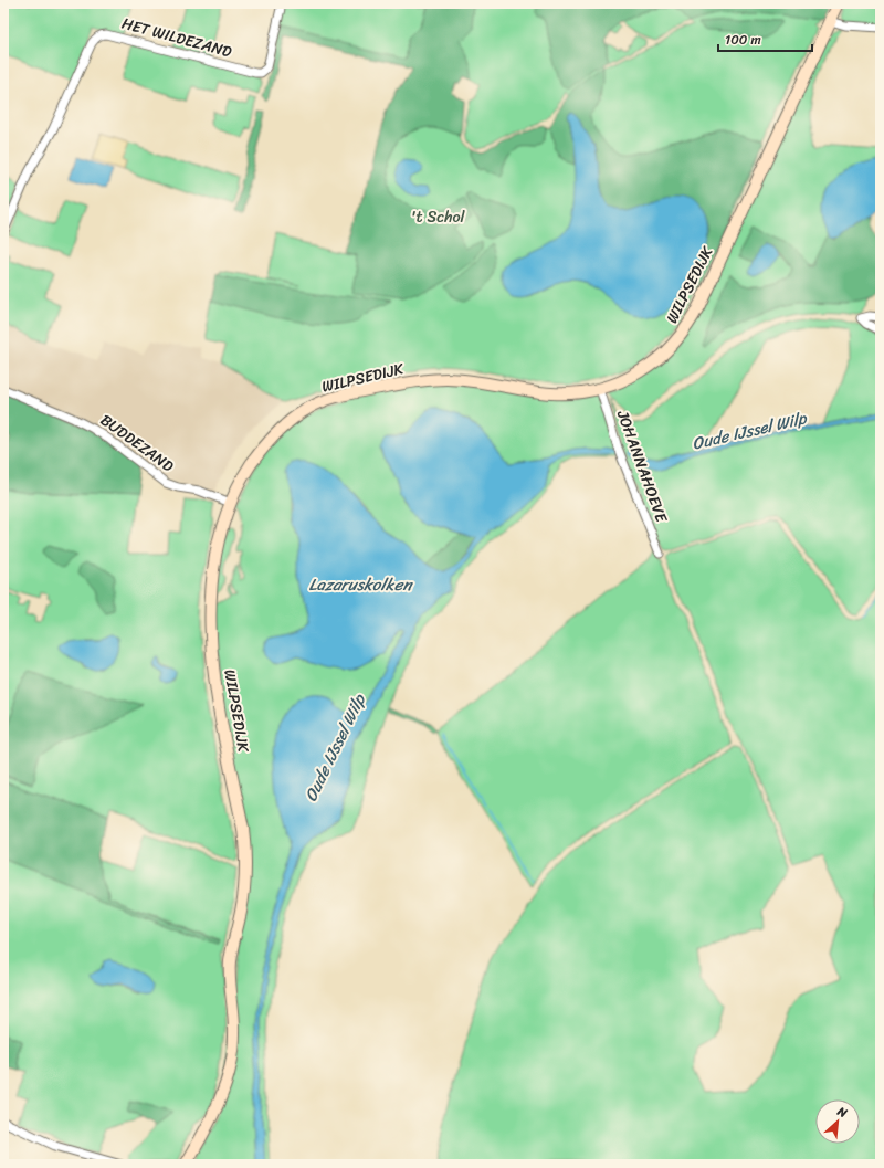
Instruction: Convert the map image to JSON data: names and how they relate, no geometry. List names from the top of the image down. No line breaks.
{"streets":{"main road":["WILPSEDIJK"],"street":["HET WILDEZAND","BUDDEZAND","JOHANNAHOEVE"]},"crossings":[["WILPSEDIJK","BUDDEZAND"],["WILPSEDIJK","JOHANNAHOEVE"]],"water":["Oude IJssel Wilp","Lazaruskolken"],"parks":["'t Schol"],"scale_bar":"100 m","north":"top right"}
